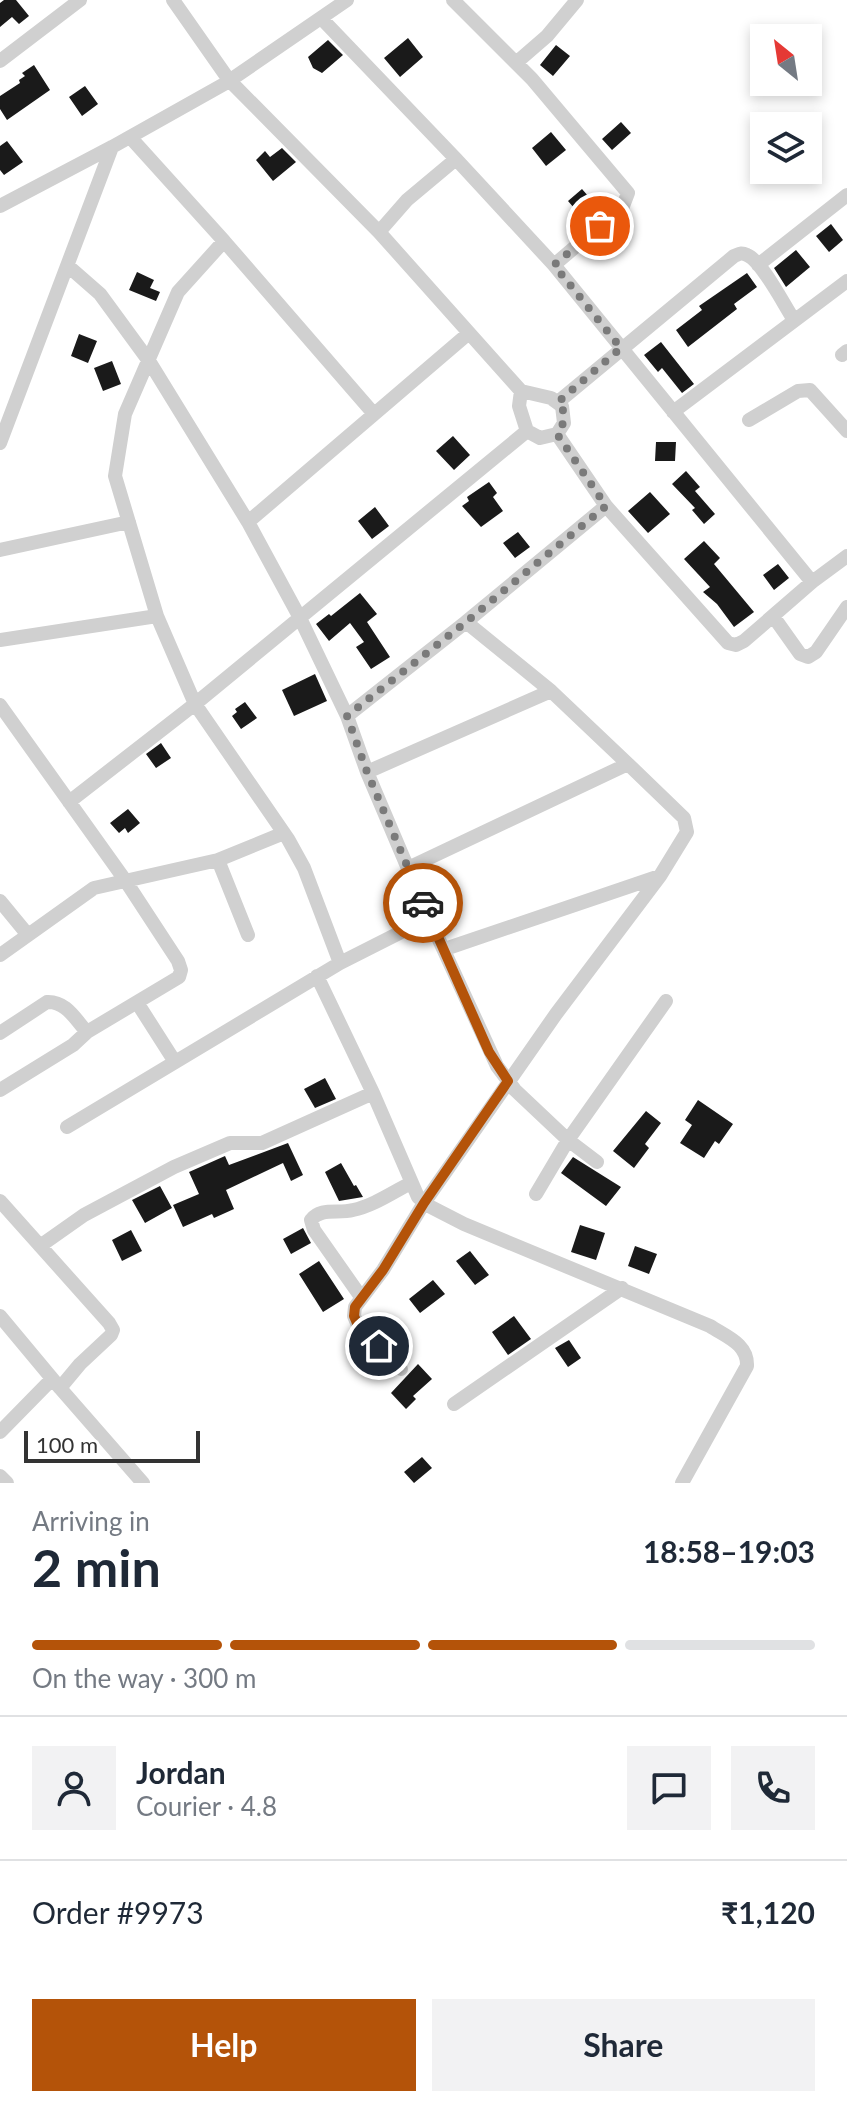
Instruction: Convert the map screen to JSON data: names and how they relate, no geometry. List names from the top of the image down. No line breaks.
{"scale_bar":"100 m","north":"top left","page":{"scale":"100 m","heading":["2 min","Arriving in","18:58–19:03"],"panel":["Jordan","Courier · 4.8","Order #9973","₹1,120"],"bar":"On the way · 300 m","buttons":["Help","Share"]}}
